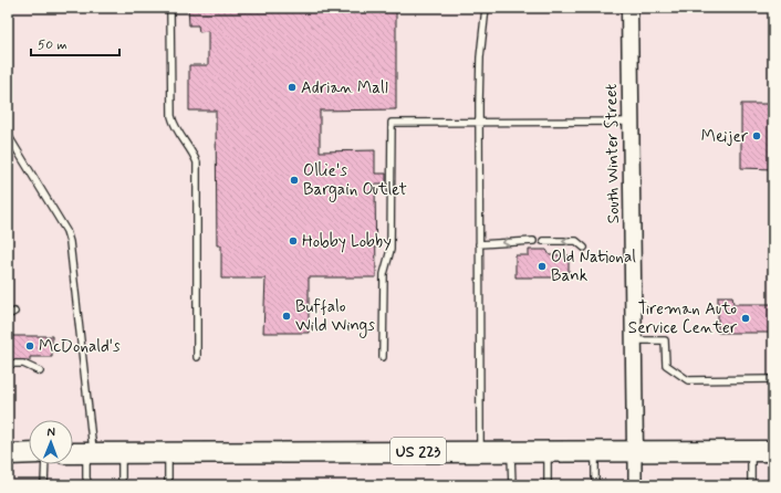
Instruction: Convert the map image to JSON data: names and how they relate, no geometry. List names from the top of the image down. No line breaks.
{"streets":{"highway":["US 223"],"street":["South Winter Street"]},"crossings":[["South Winter Street","US 223"]],"places":["Adrian Mall","Meijer","Ollie's Bargain Outlet","Hobby Lobby","Old National Bank","Buffalo Wild Wings","Tireman Auto Service Center","McDonald's"],"scale_bar":"50 m","north":"top"}
